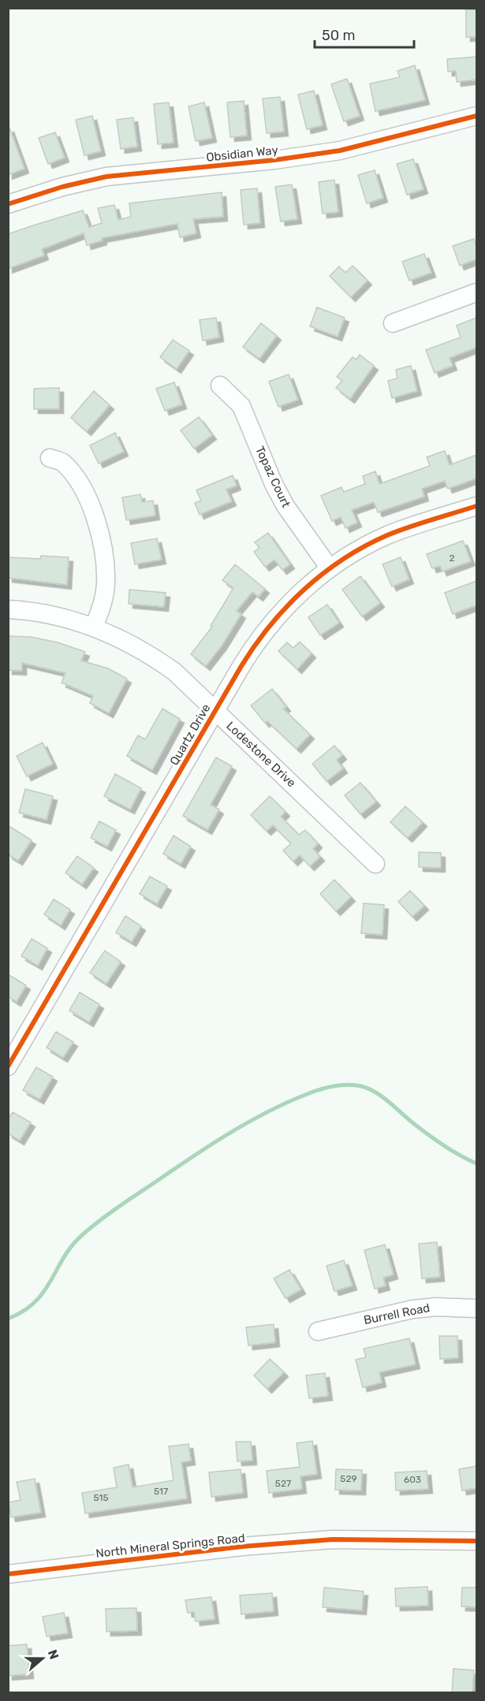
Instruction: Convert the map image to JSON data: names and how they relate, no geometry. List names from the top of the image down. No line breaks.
{"streets":{"street":["Obsidian Way","Topaz Court","Quartz Drive","Lodestone Drive","Burrell Road","North Mineral Springs Road"]},"crossings":[["Topaz Court","Quartz Drive"],["Quartz Drive","Lodestone Drive"]],"house_numbers":["2","529","603","527","517","515"],"scale_bar":"50 m","north":"right"}
